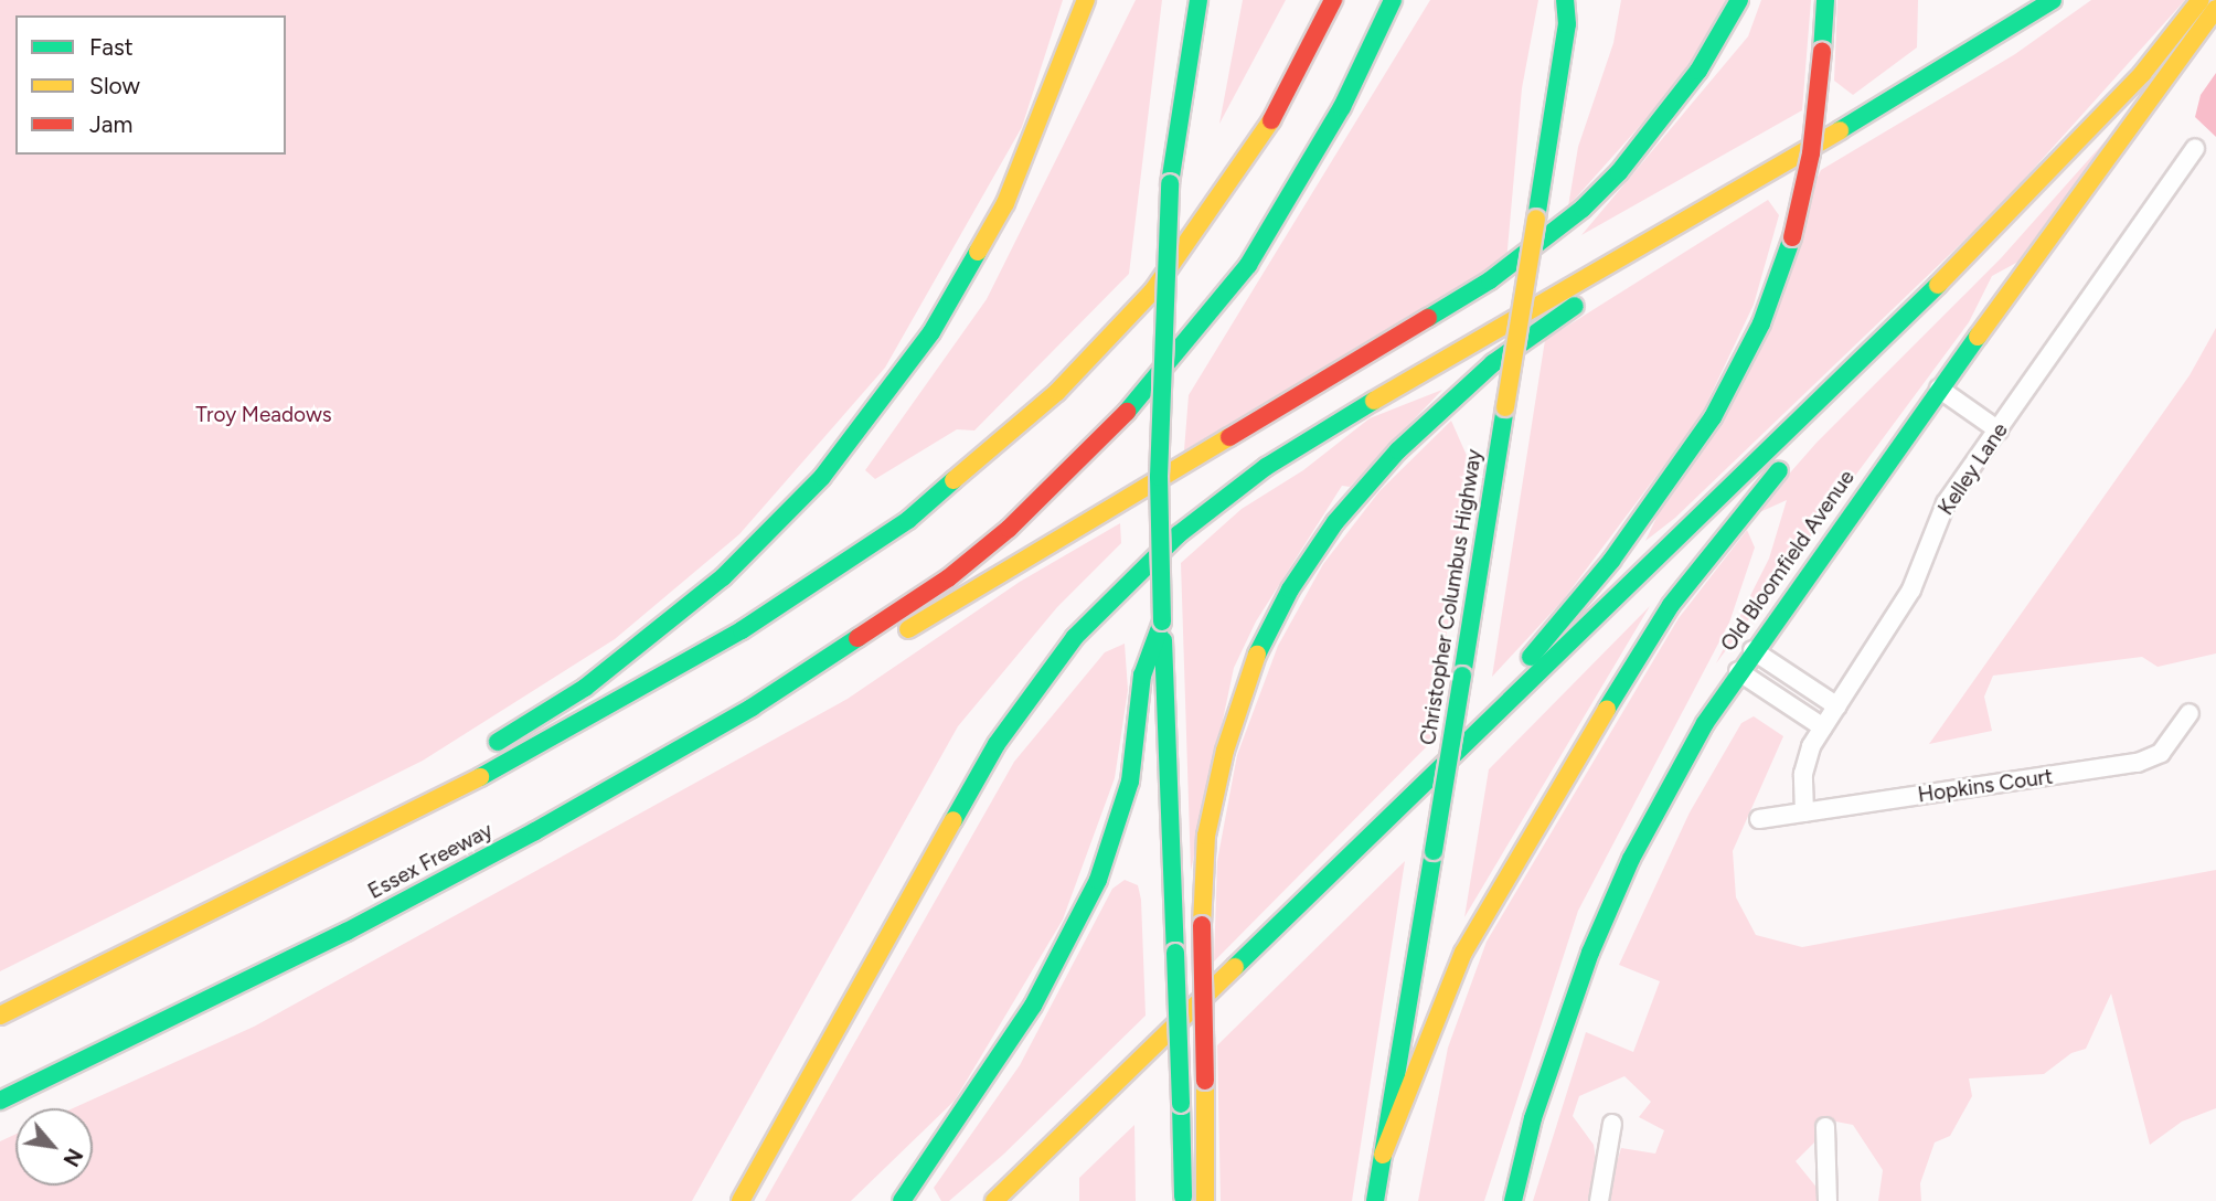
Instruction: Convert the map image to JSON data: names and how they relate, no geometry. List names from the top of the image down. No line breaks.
{"streets":{"main road":["Old Bloomfield Avenue","Christopher Columbus Highway","Essex Freeway"],"street":["Kelley Lane","Hopkins Court"]},"crossings":[["Kelley Lane","Hopkins Court"]],"parks":["Troy Meadows"],"legend":["Fast","Slow","Jam"],"north":"bottom right"}
